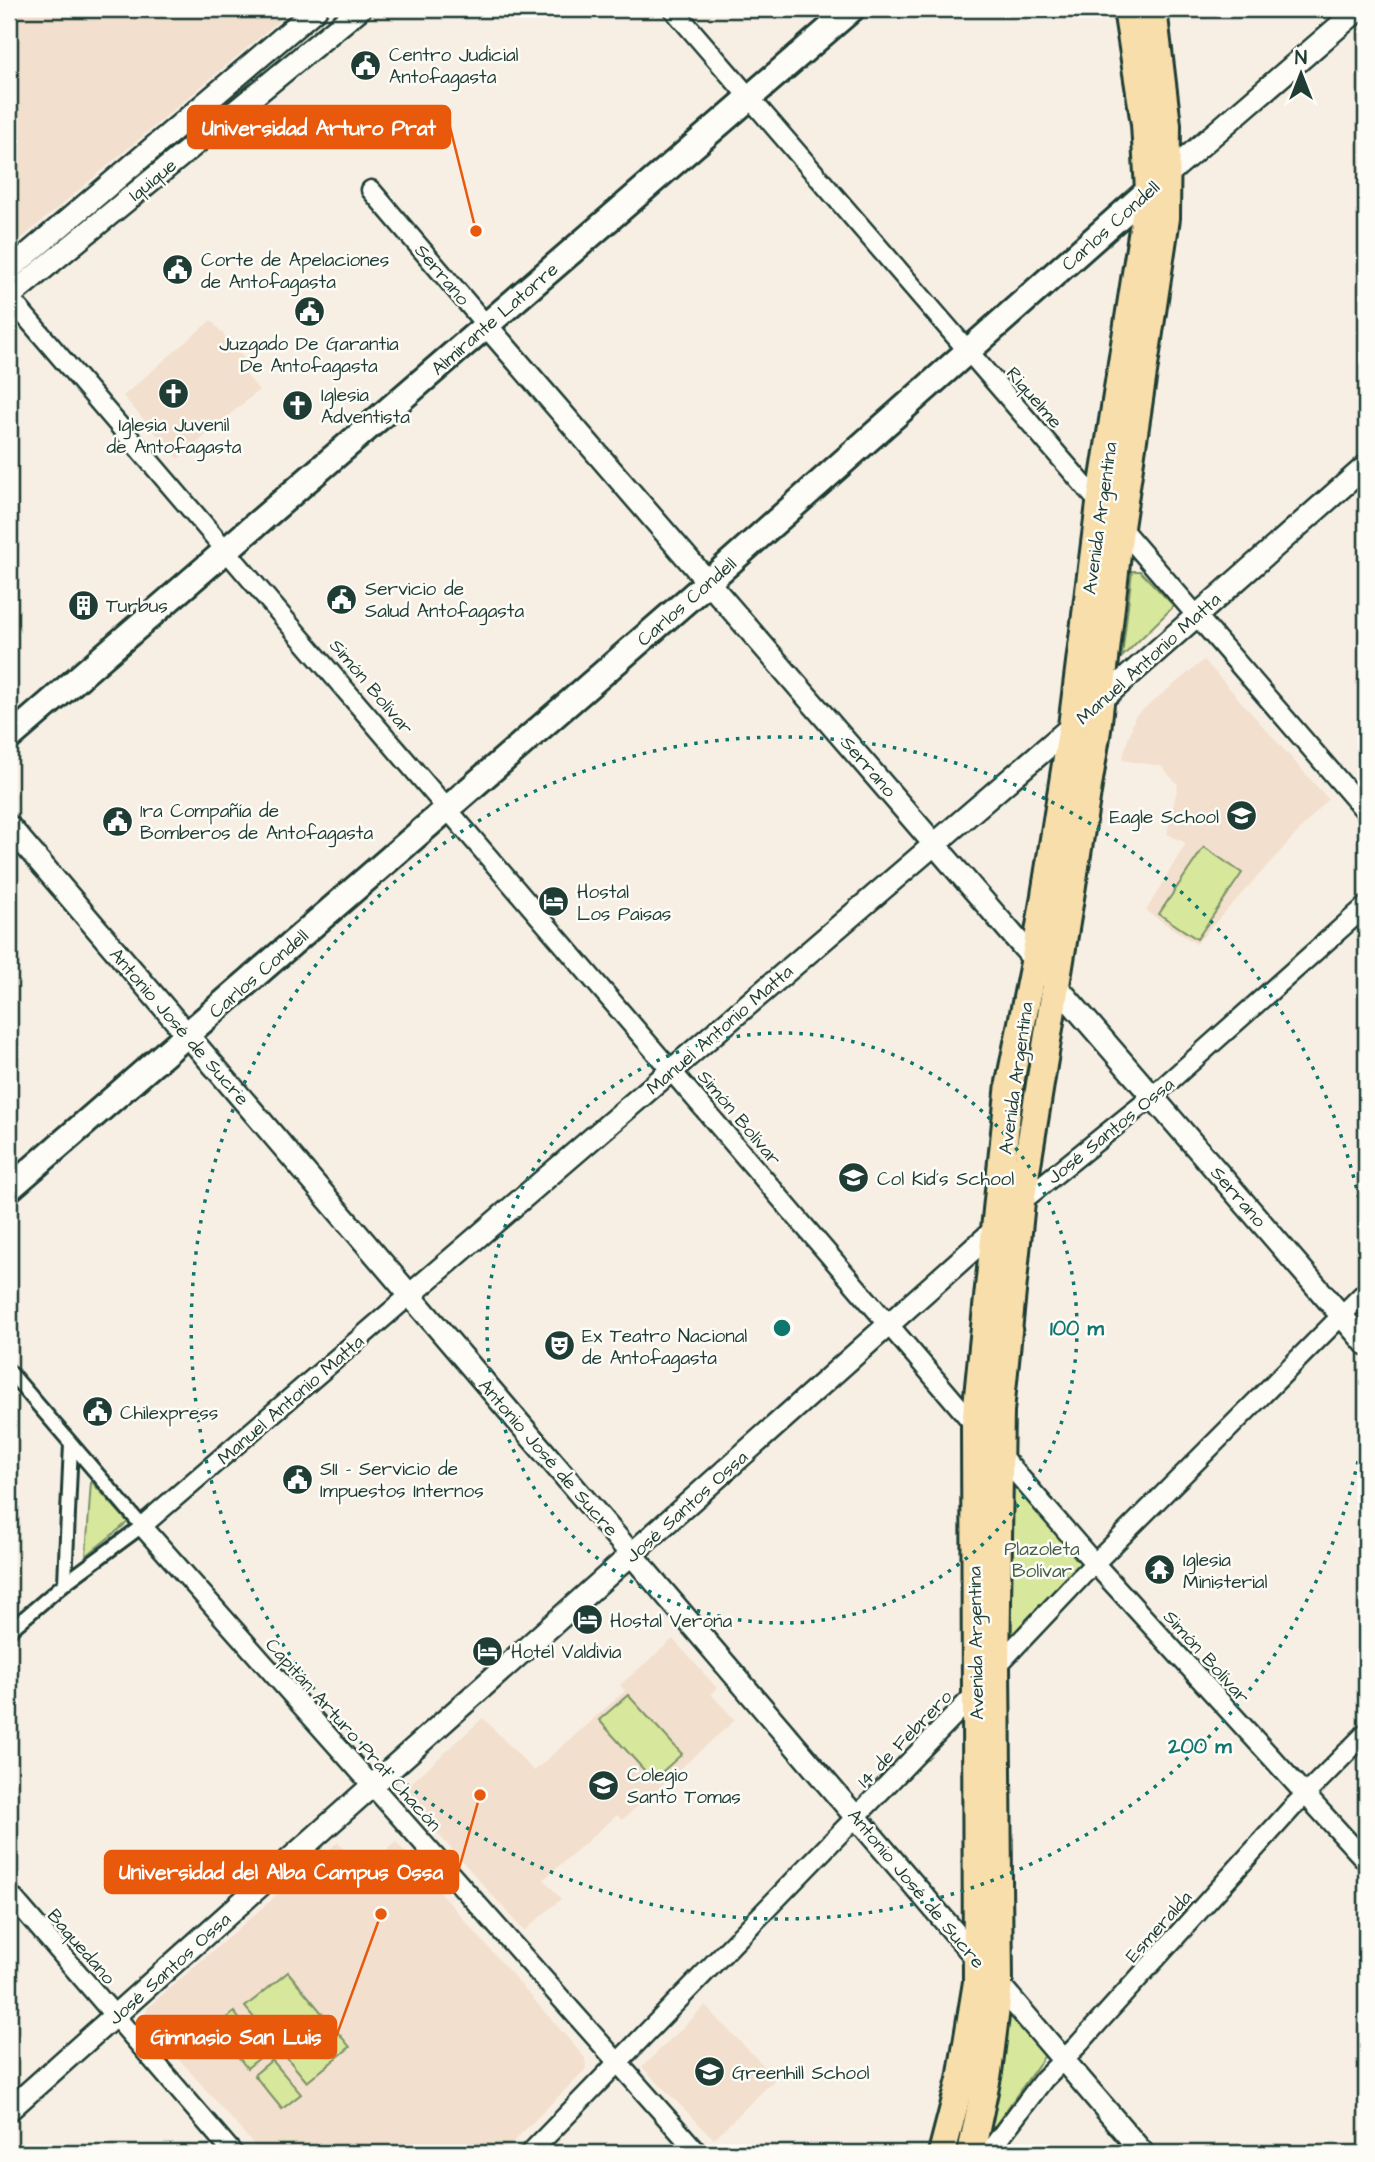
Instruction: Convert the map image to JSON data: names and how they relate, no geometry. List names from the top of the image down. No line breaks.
{"streets":{"main road":["Carlos Condell","Almirante Latorre","Avenida Argentina"],"street":["Iquique","Serrano","Riquelme","Manuel Antonio Matta","Simón Bolívar","Antonio José de Sucre","José Santos Ossa","Capitán Arturo Prat Chacón","14 de Febrero","Esmeralda","Baquedano"]},"crossings":[["Iquique","Simón Bolívar"],["Carlos Condell","Serrano"],["Carlos Condell","Riquelme"],["Carlos Condell","Avenida Argentina"],["Carlos Condell","Simón Bolívar"],["Carlos Condell","Antonio José de Sucre"],["Serrano","Almirante Latorre"],["Serrano","Avenida Argentina"],["Serrano","Manuel Antonio Matta"],["Serrano","José Santos Ossa"],["Serrano","14 de Febrero"],["Almirante Latorre","Riquelme"],["Almirante Latorre","Simón Bolívar"],["Riquelme","Avenida Argentina"],["Riquelme","Manuel Antonio Matta"],["Avenida Argentina","Manuel Antonio Matta"],["Avenida Argentina","Simón Bolívar"],["Avenida Argentina","Antonio José de Sucre"],["Avenida Argentina","José Santos Ossa"],["Avenida Argentina","14 de Febrero"],["Manuel Antonio Matta","Simón Bolívar"],["Manuel Antonio Matta","Antonio José de Sucre"],["Manuel Antonio Matta","Capitán Arturo Prat Chacón"],["Simón Bolívar","José Santos Ossa"],["Simón Bolívar","14 de Febrero"],["Simón Bolívar","Esmeralda"],["Antonio José de Sucre","José Santos Ossa"],["Antonio José de Sucre","14 de Febrero"],["Antonio José de Sucre","Esmeralda"],["José Santos Ossa","Capitán Arturo Prat Chacón"],["José Santos Ossa","Baquedano"],["Capitán Arturo Prat Chacón","14 de Febrero"]],"parks":["Plazoleta Bolívar"],"places":{"public building":["Centro Judicial Antofagasta","Corte de Apelaciones de Antofagasta","Juzgado De Garantia De Antofagasta","Servicio de Salud Antofagasta","1ra Compañía de Bomberos de Antofagasta","Chilexpress","SII - Servicio de Impuestos Internos"],"other":["Universidad Arturo Prat","Universidad del Alba Campus Ossa","Gimnasio San Luis"],"church":["Iglesia Juvenil de Antofagasta","Iglesia Adventista"],"building":["Turbus"],"school or university":["Eagle School","Col Kid´s School","Colegio Santo Tomas","Greenhill School"],"hotel":["Hostal Los Paisas","Hostal Verona","Hotel Valdivia"],"theatre":["Ex Teatro Nacional de Antofagasta"],"temple":["Iglesia Ministerial"]},"north":"top","rings":["100 m","200 m"]}
